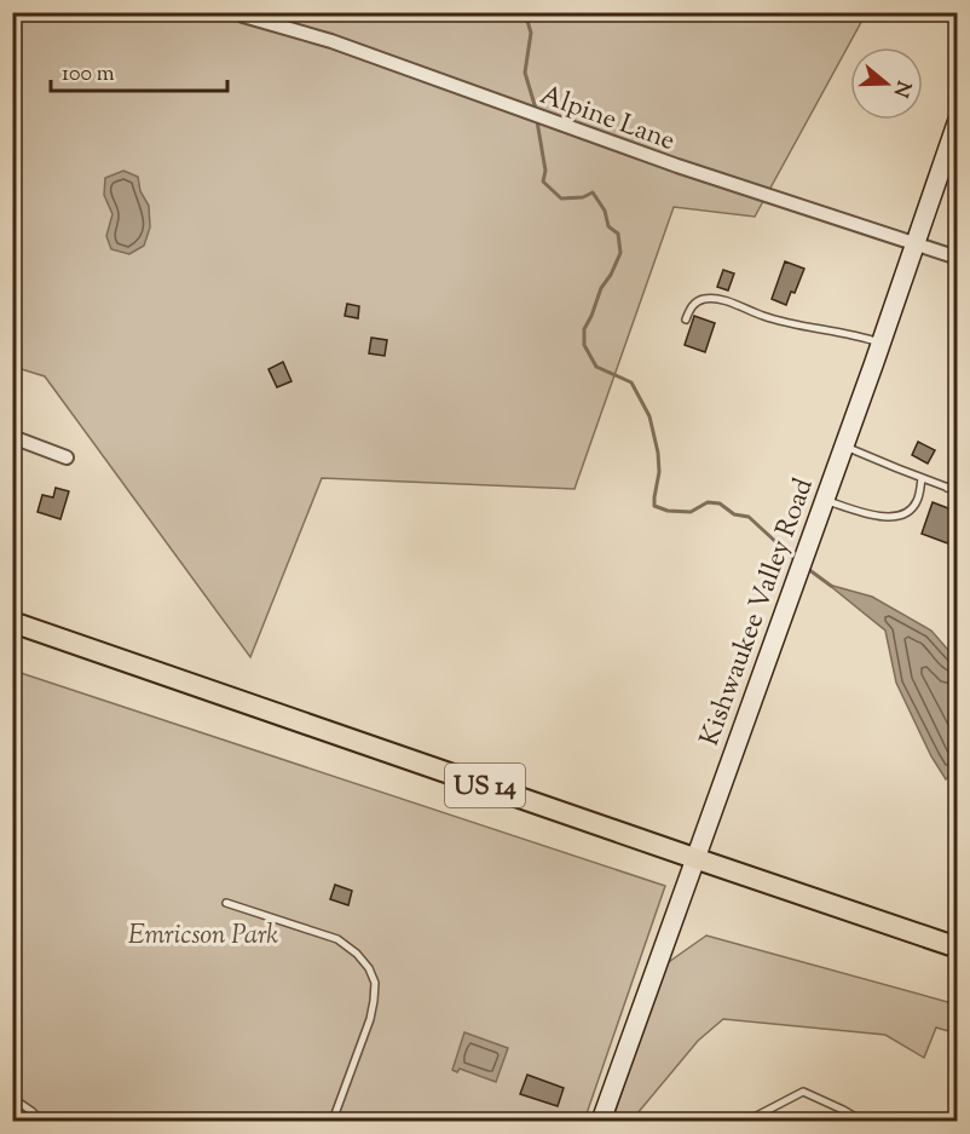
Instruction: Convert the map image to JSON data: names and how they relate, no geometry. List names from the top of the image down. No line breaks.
{"streets":{"main road":["US 14"],"street":["Alpine Lane","Kishwaukee Valley Road"]},"crossings":[["Alpine Lane","Kishwaukee Valley Road"],["Kishwaukee Valley Road","US 14"]],"parks":["Emricson Park"],"scale_bar":"100 m","north":"right"}
